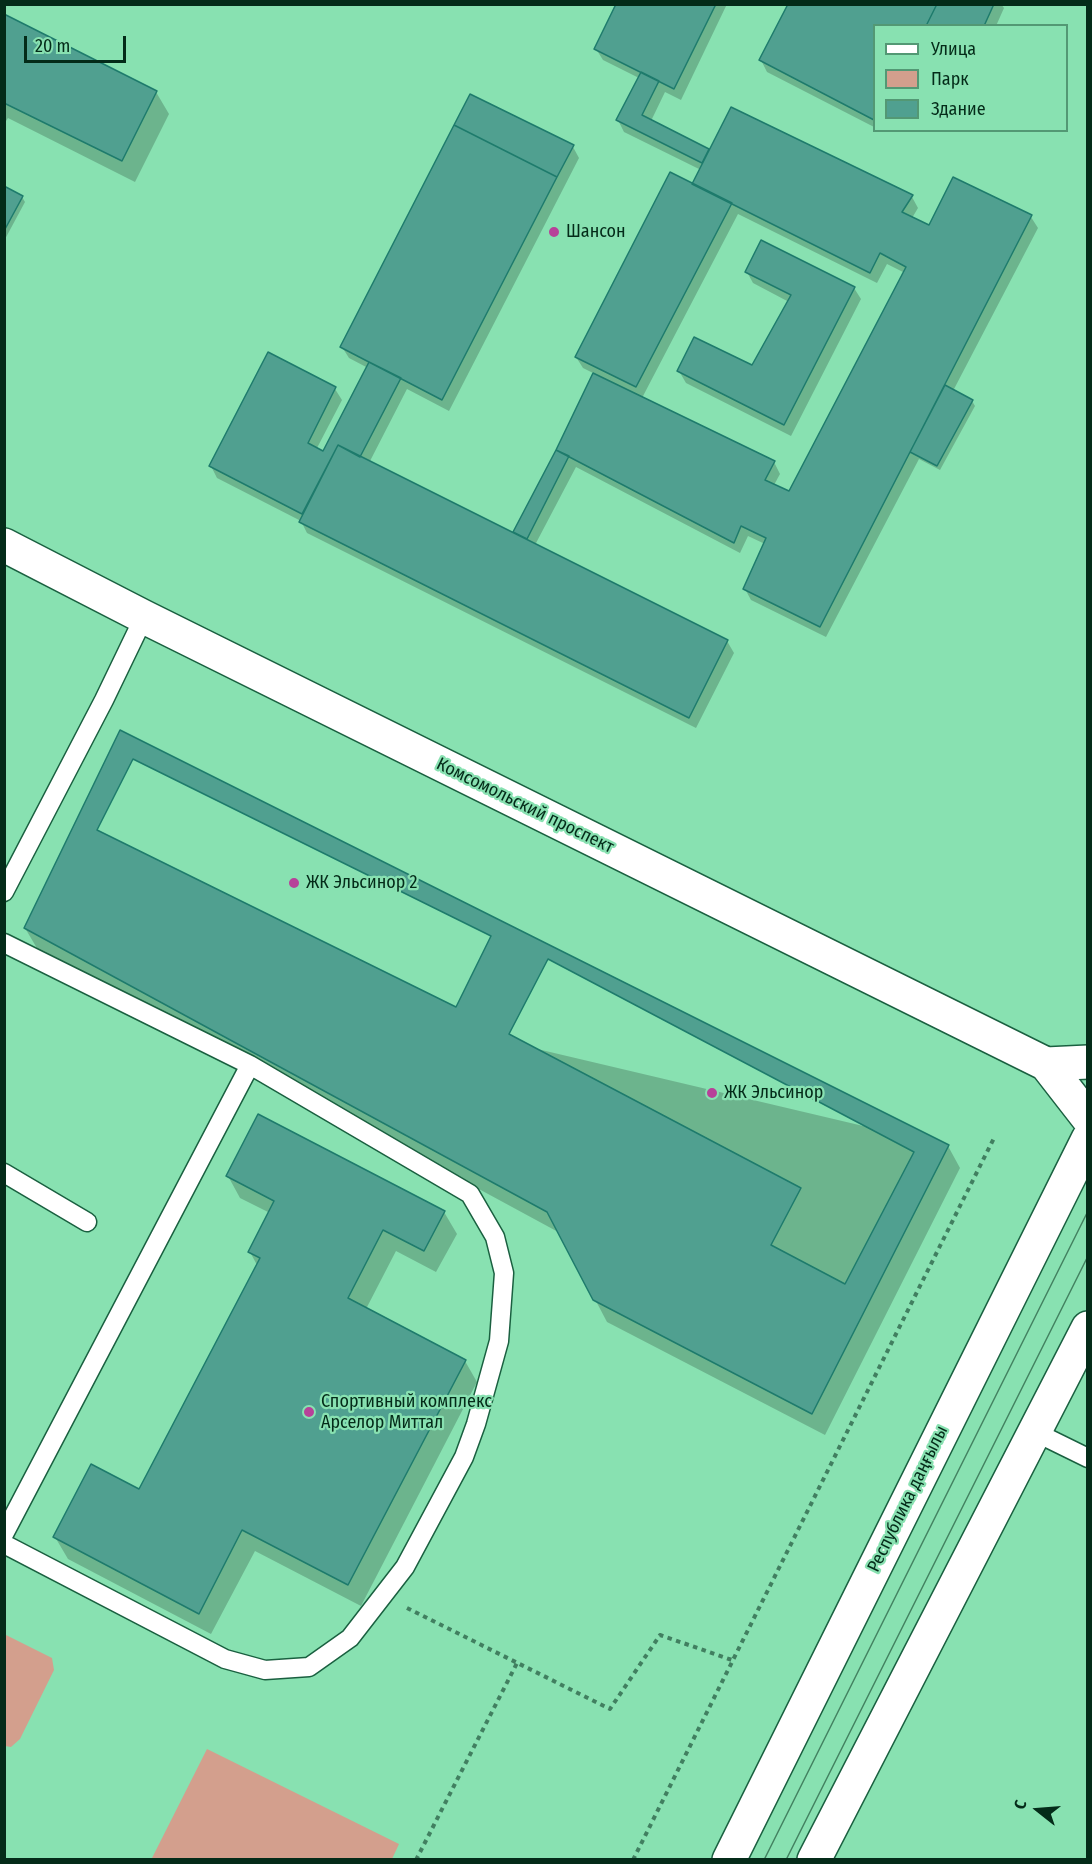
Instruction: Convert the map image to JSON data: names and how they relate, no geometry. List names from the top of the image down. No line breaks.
{"streets":{"main road":["Комсомольский проспект","Республика даңғылы"]},"places":["Шансон","ЖК Эльсинор 2","ЖК Эльсинор","Спортивный комплекс Арселор Миттал"],"legend":["Улица","Парк","Здание"],"scale_bar":"20 m","north":"left"}
